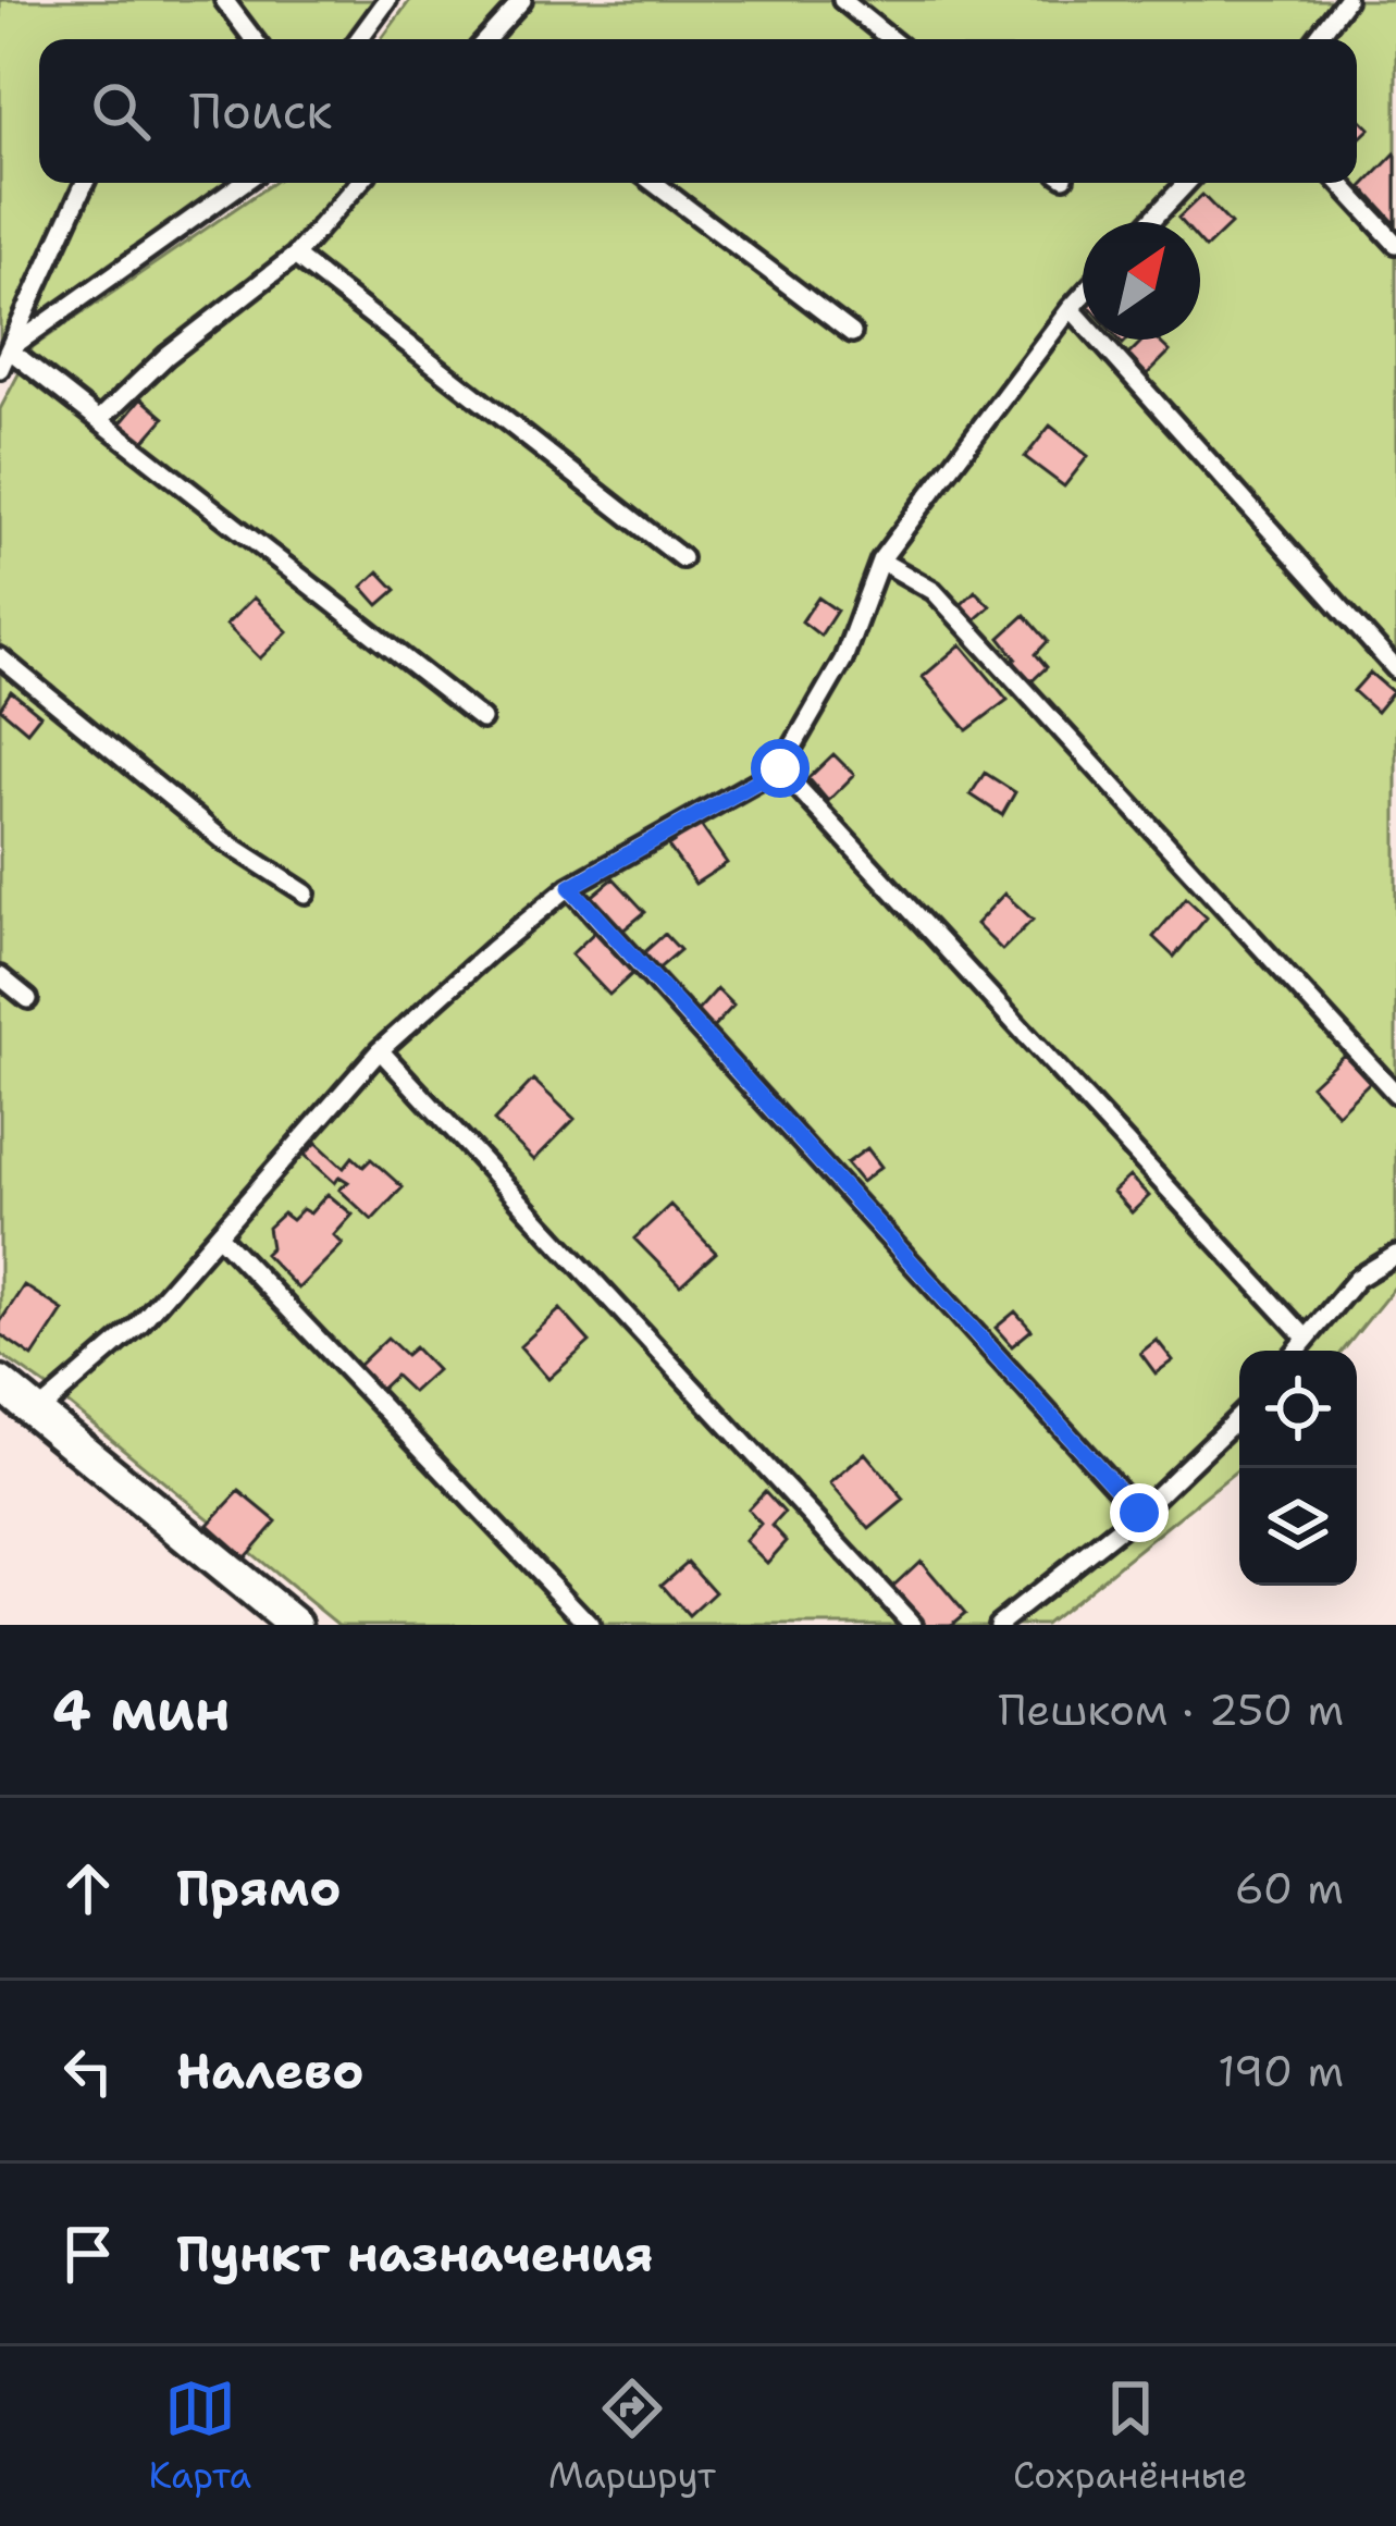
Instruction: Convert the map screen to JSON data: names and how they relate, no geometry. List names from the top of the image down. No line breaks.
{"north":"top right","page":{"search":"Поиск","heading":["4 мин","Пешком · 250 m"],"list":[["Прямо","60 m"],["Налево","190 m"],"Пункт назначения"],"nav":["Карта","Маршрут","Сохранённые"]}}
